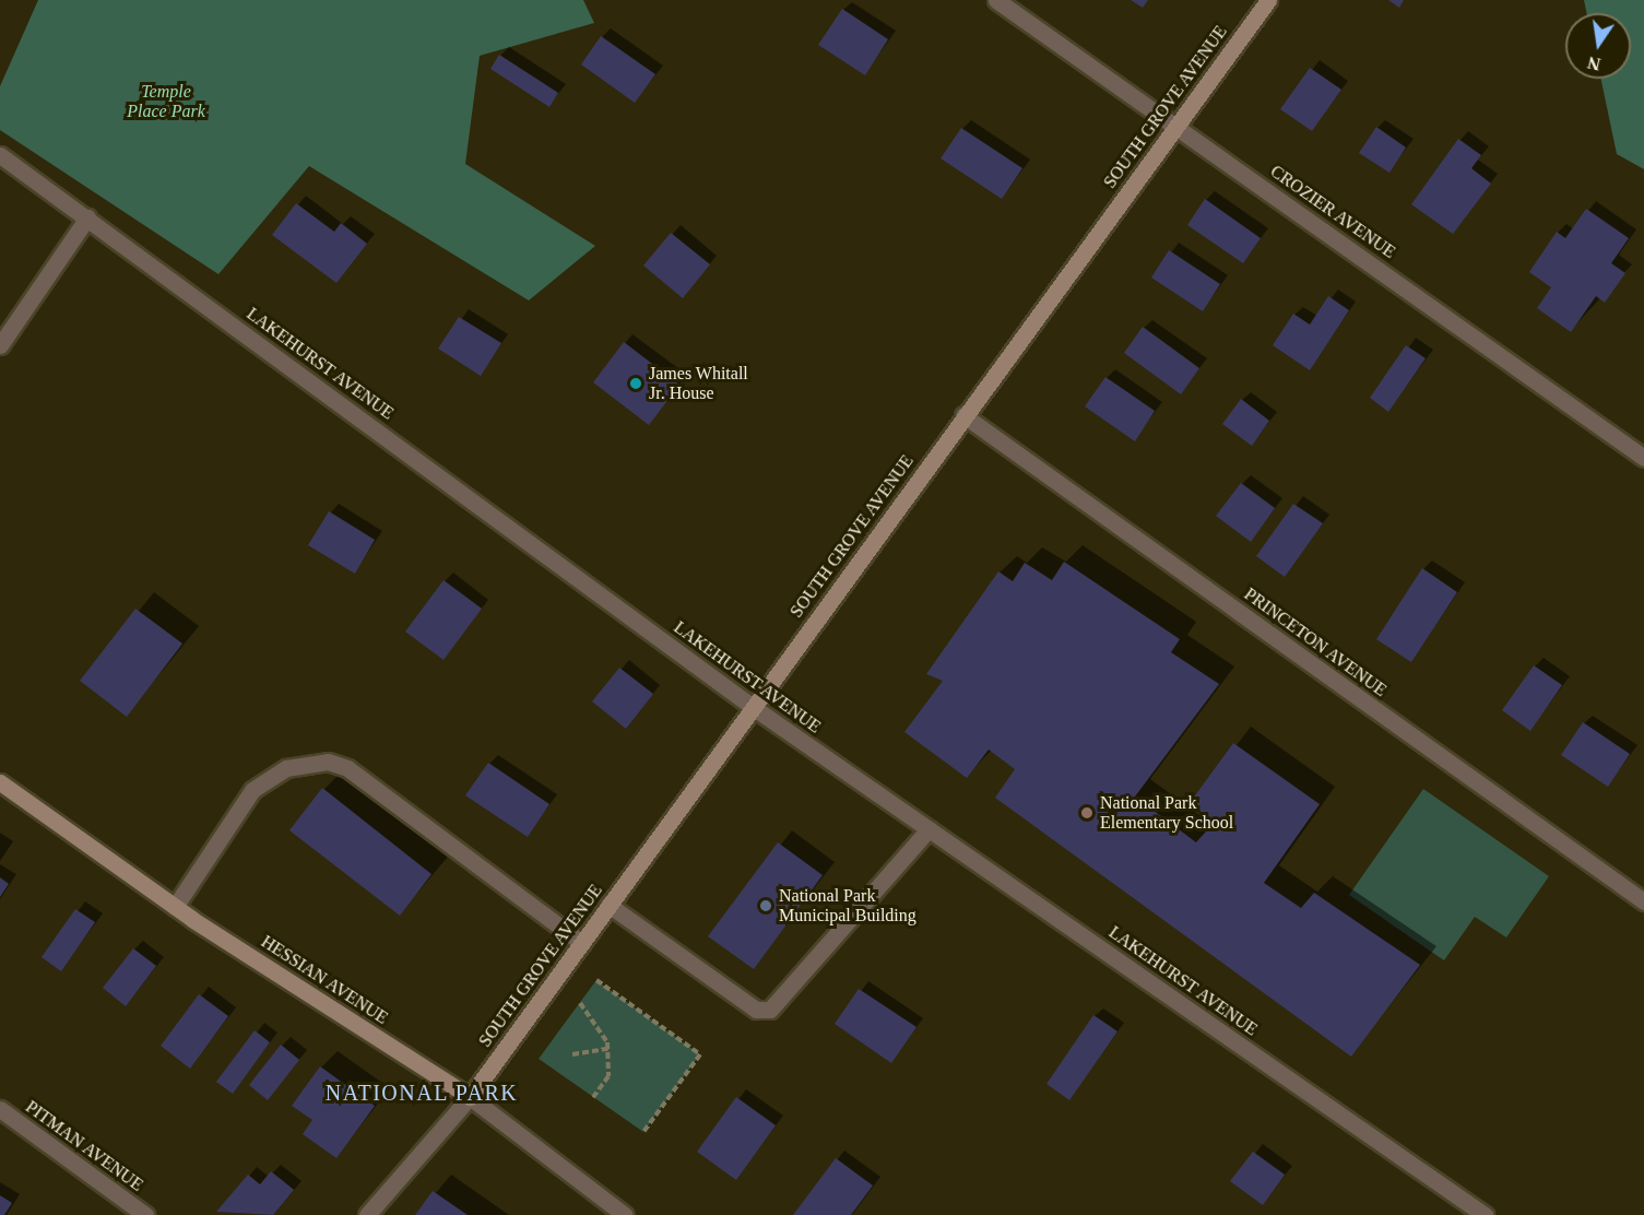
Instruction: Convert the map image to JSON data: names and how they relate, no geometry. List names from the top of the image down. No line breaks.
{"streets":{"main road":["SOUTH GROVE AVENUE","HESSIAN AVENUE"],"street":["CROZIER AVENUE","LAKEHURST AVENUE","PRINCETON AVENUE","PITMAN AVENUE"]},"crossings":[["SOUTH GROVE AVENUE","CROZIER AVENUE"],["SOUTH GROVE AVENUE","LAKEHURST AVENUE"],["SOUTH GROVE AVENUE","PRINCETON AVENUE"],["SOUTH GROVE AVENUE","HESSIAN AVENUE"]],"districts":["NATIONAL PARK"],"parks":["Temple Place Park"],"places":["James Whitall Jr. House","National Park Elementary School","National Park Municipal Building"],"north":"bottom"}
